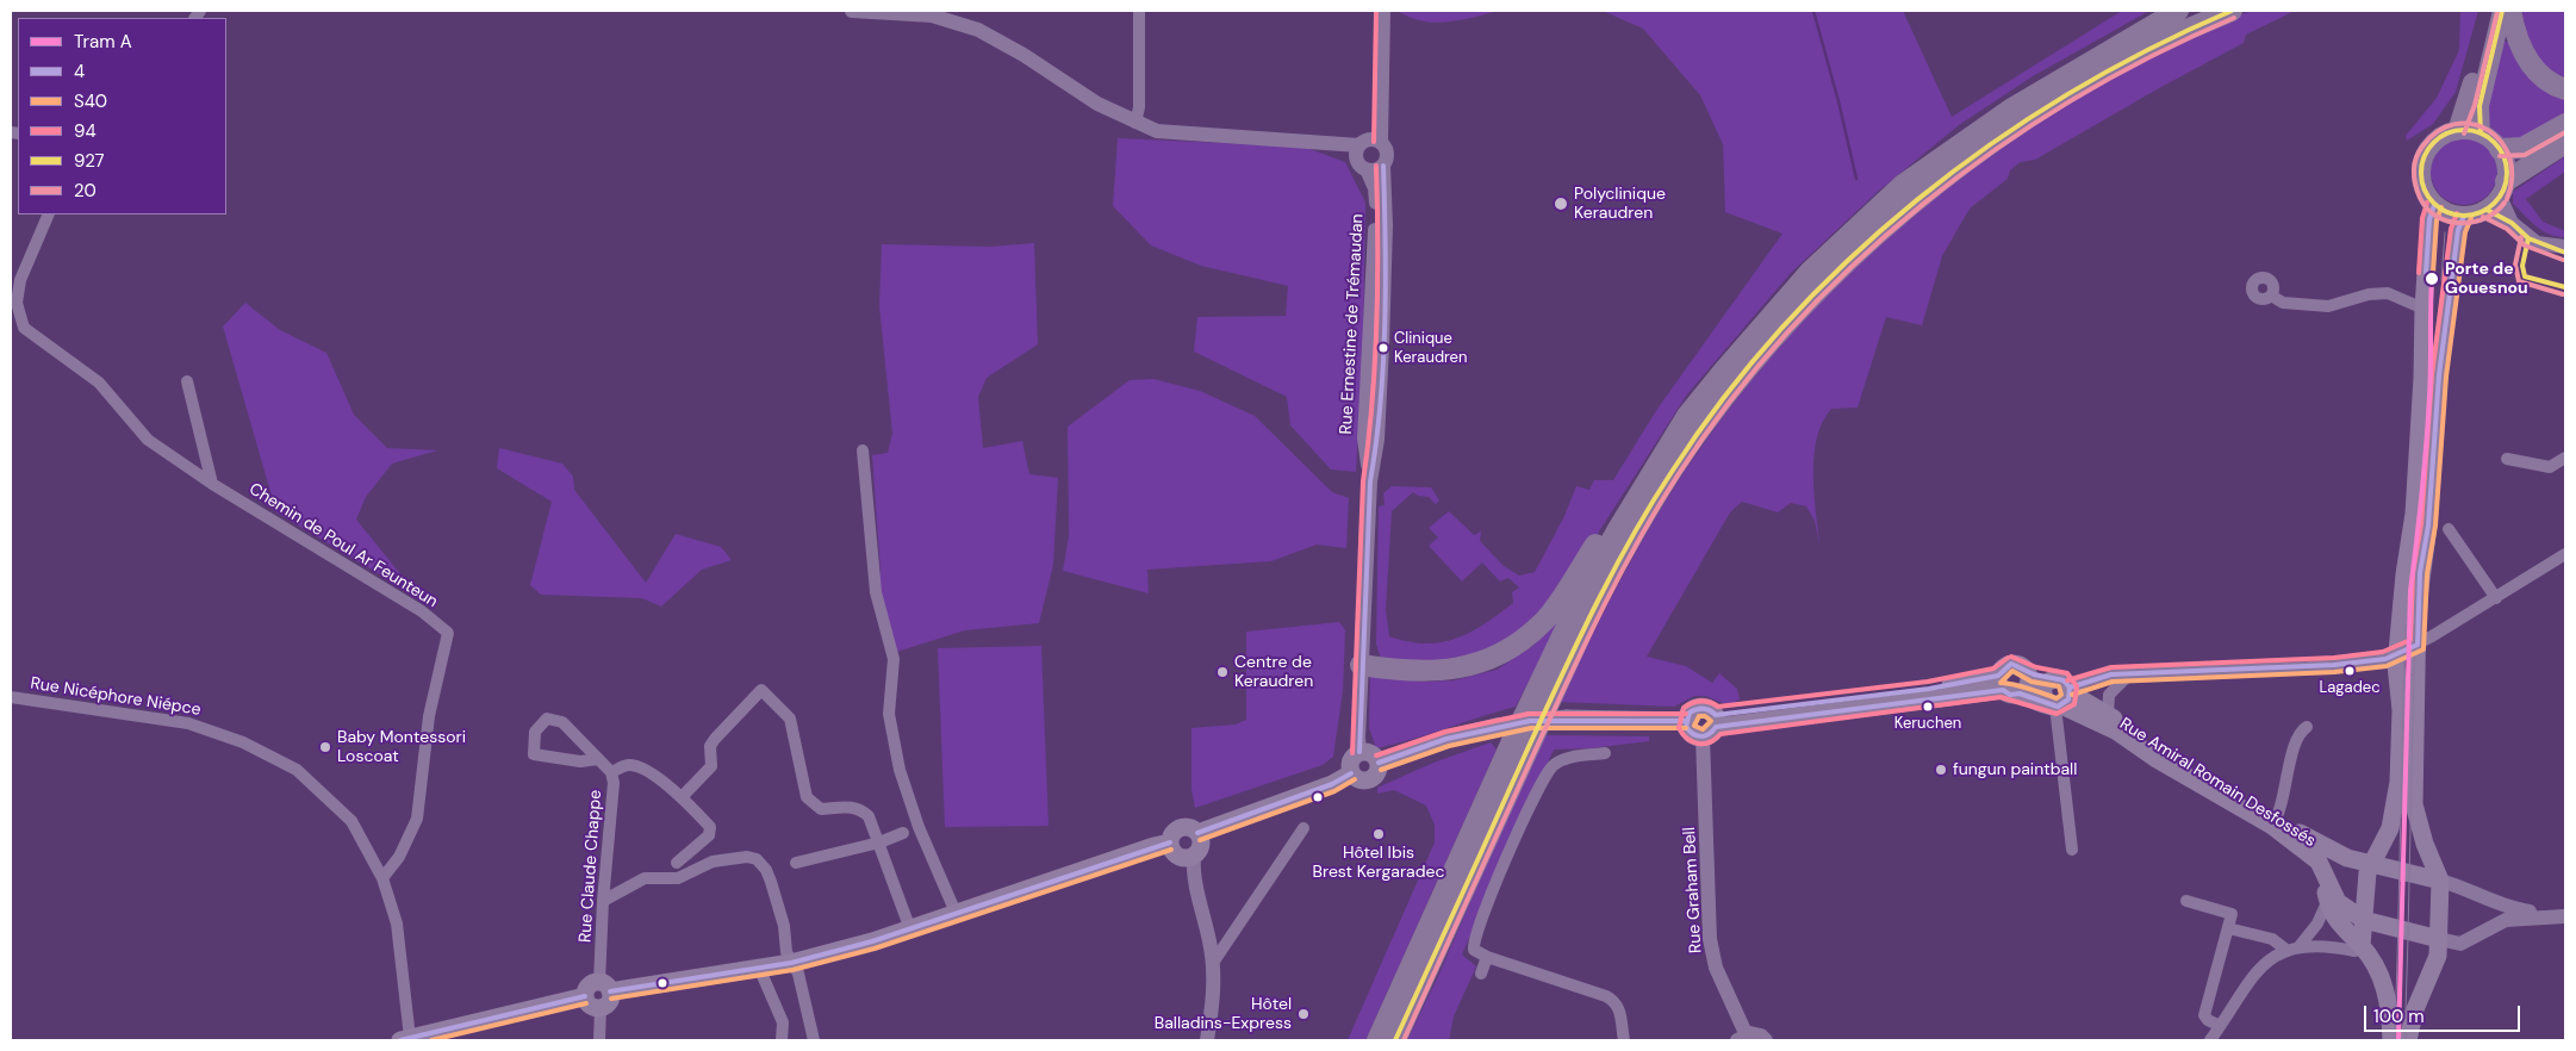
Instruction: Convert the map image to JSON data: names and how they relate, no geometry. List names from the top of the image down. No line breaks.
{"streets":{"main road":["Rue Amiral Romain Desfossés"],"street":["Rue Ernestine de Trémaudan","Chemin de Poul Ar Feunteun","Rue Nicéphore Niépce","Rue Claude Chappe","Rue Graham Bell"]},"crossings":[["Chemin de Poul Ar Feunteun","Rue Nicéphore Niépce"],["Rue Amiral Romain Desfossés","Rue Graham Bell"]],"places":["Polyclinique Keraudren","Porte de Gouesnou","Clinique Keraudren","Lagadec","Centre de Keraudren","Keruchen","Baby Montessori Loscoat","fungun paintball","Hôtel Ibis Brest Kergaradec","Hôtel Balladins-Express"],"lines":["transit line 94","transit line 927","transit line 20","transit line 4","transit line S40","tram line A"],"legend":["Tram A","4","S40","94","927","20"],"scale_bar":"100 m"}
